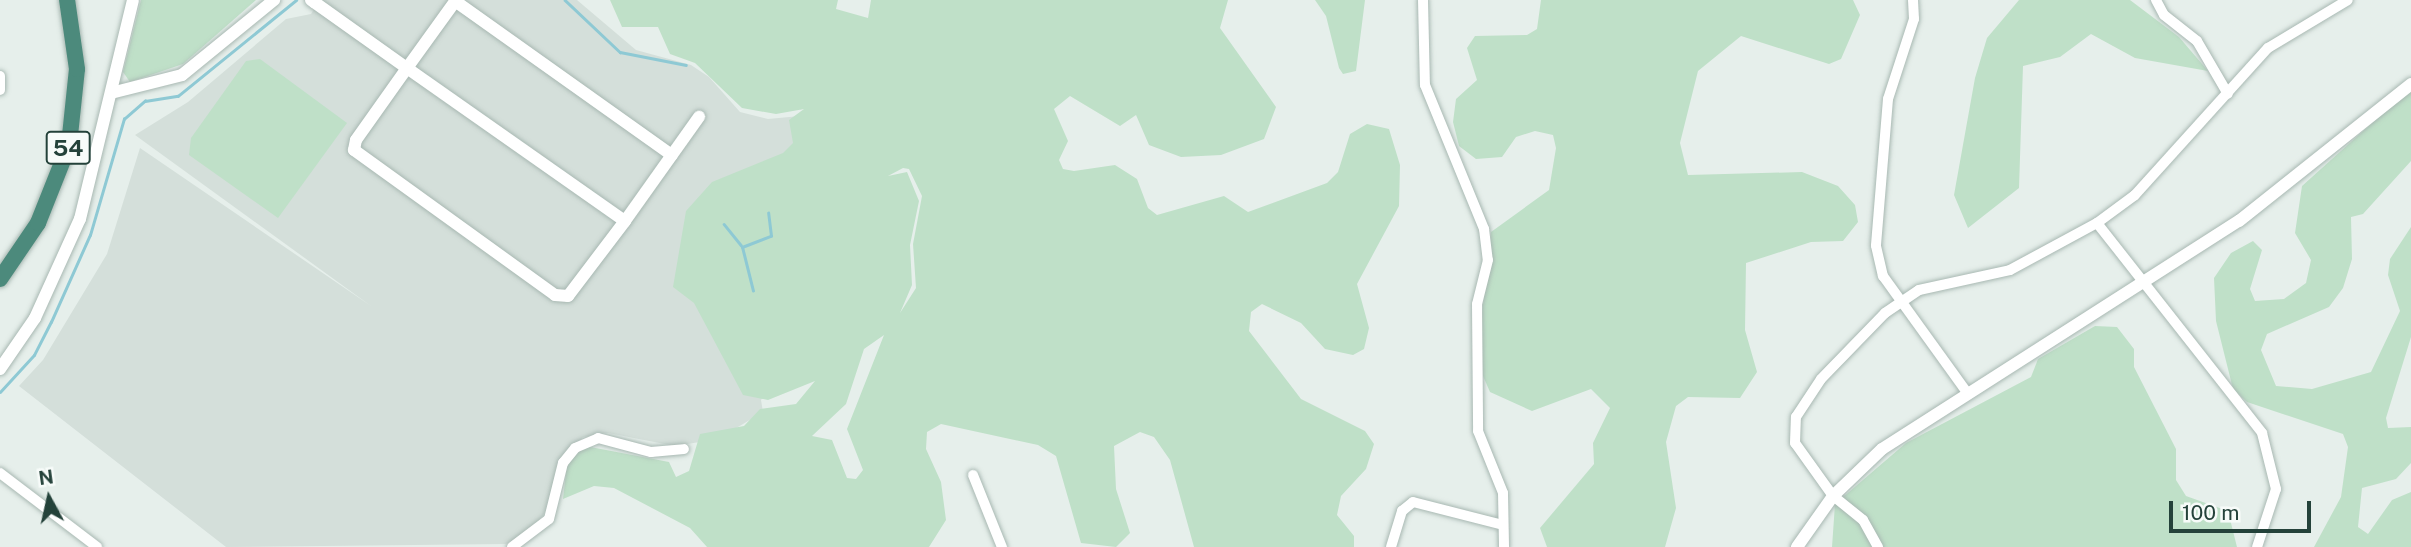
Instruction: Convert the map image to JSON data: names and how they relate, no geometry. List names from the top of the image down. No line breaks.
{"streets":{"highway":["54"]},"scale_bar":"100 m","north":"top"}
